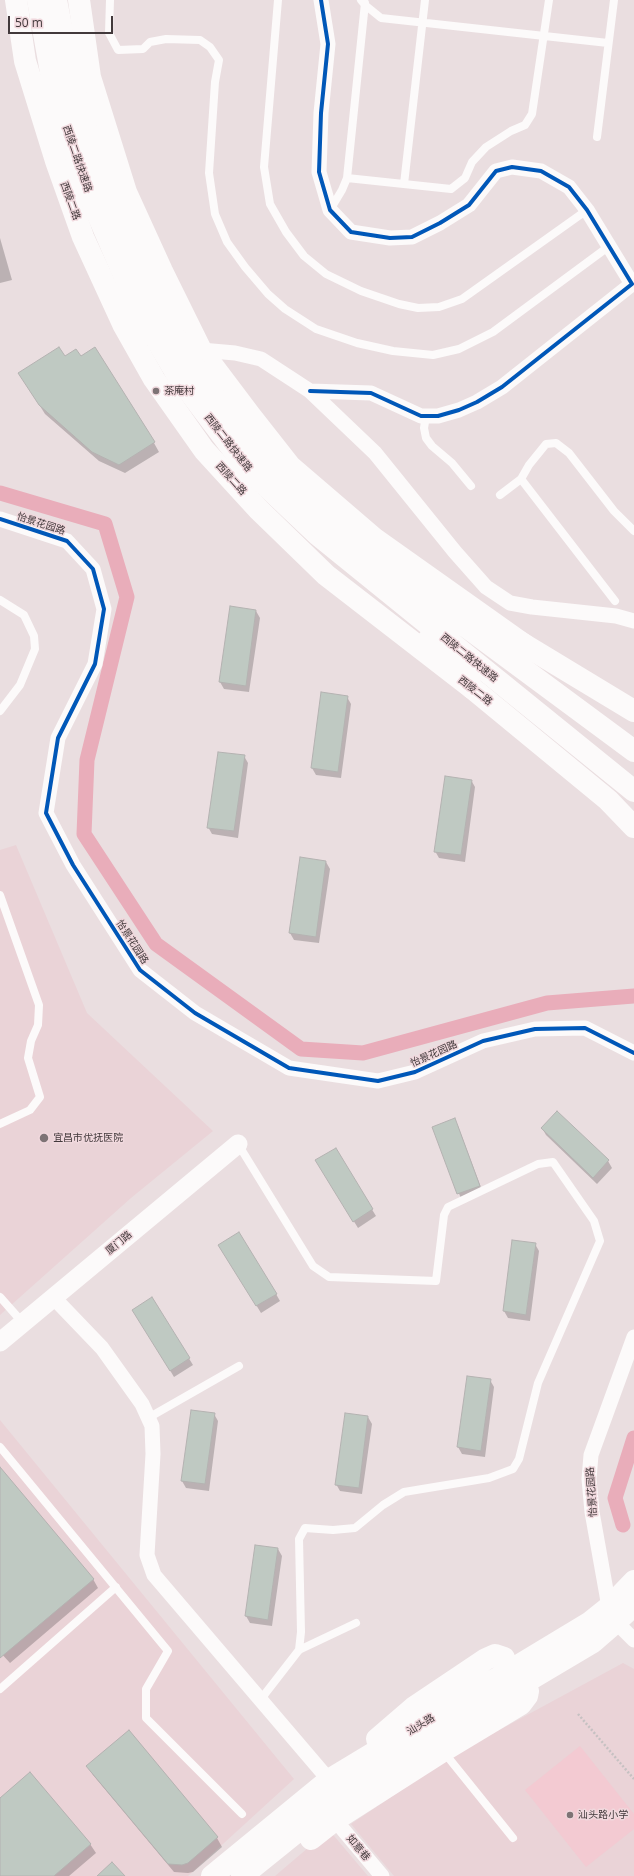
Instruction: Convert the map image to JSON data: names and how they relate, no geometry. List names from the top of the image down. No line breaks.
{"streets":{"main road":["西陵二路快速路","西陵二路","汕头路"],"street":["怡景花园路","厦门路","如意巷"]},"crossings":[["怡景花园路","汕头路"]],"places":["茶庵村","宜昌市优抚医院","汕头路小学"],"scale_bar":"50 m"}
